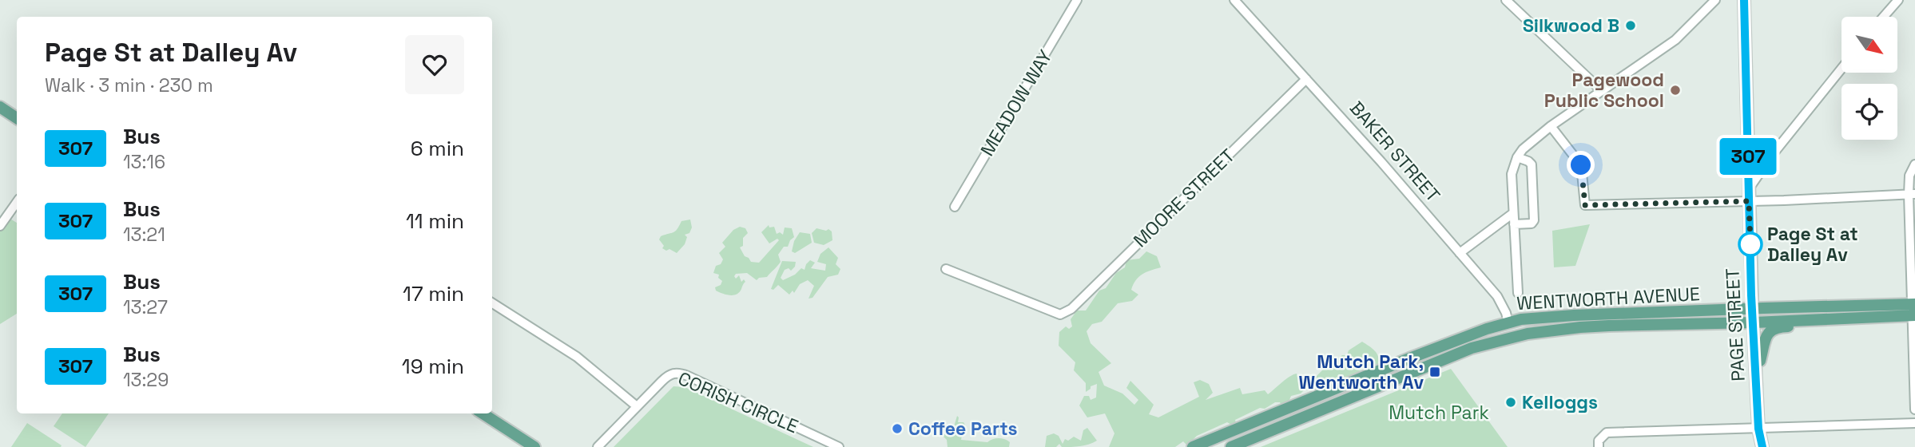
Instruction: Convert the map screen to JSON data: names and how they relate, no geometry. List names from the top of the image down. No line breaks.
{"streets":{"main road":["BAKER STREET","WENTWORTH AVENUE","PAGE STREET"],"street":["MEADOW WAY","MOORE STREET","CORISH CIRCLE"]},"crossings":[["BAKER STREET","MOORE STREET"],["BAKER STREET","WENTWORTH AVENUE"],["WENTWORTH AVENUE","PAGE STREET"]],"parks":["Mutch Park"],"places":{"other":["Silkwood B","Pagewood Public School","Page St at Dalley Av","Kelloggs","Coffee Parts"],"transit":["Mutch Park, Wentworth Av"]},"lines":["bus line 307"],"north":"bottom right","page":{"on_map":"307","heading":["Page St at Dalley Av","Walk · 3 min · 230 m"],"list":[{"mark":"307","name":"Bus","note":"13:16","value":"6 min"},{"mark":"307","name":"Bus","note":"13:21","value":"11 min"},{"mark":"307","name":"Bus","note":"13:27","value":"17 min"},{"mark":"307","name":"Bus","note":"13:29","value":"19 min"}]}}
